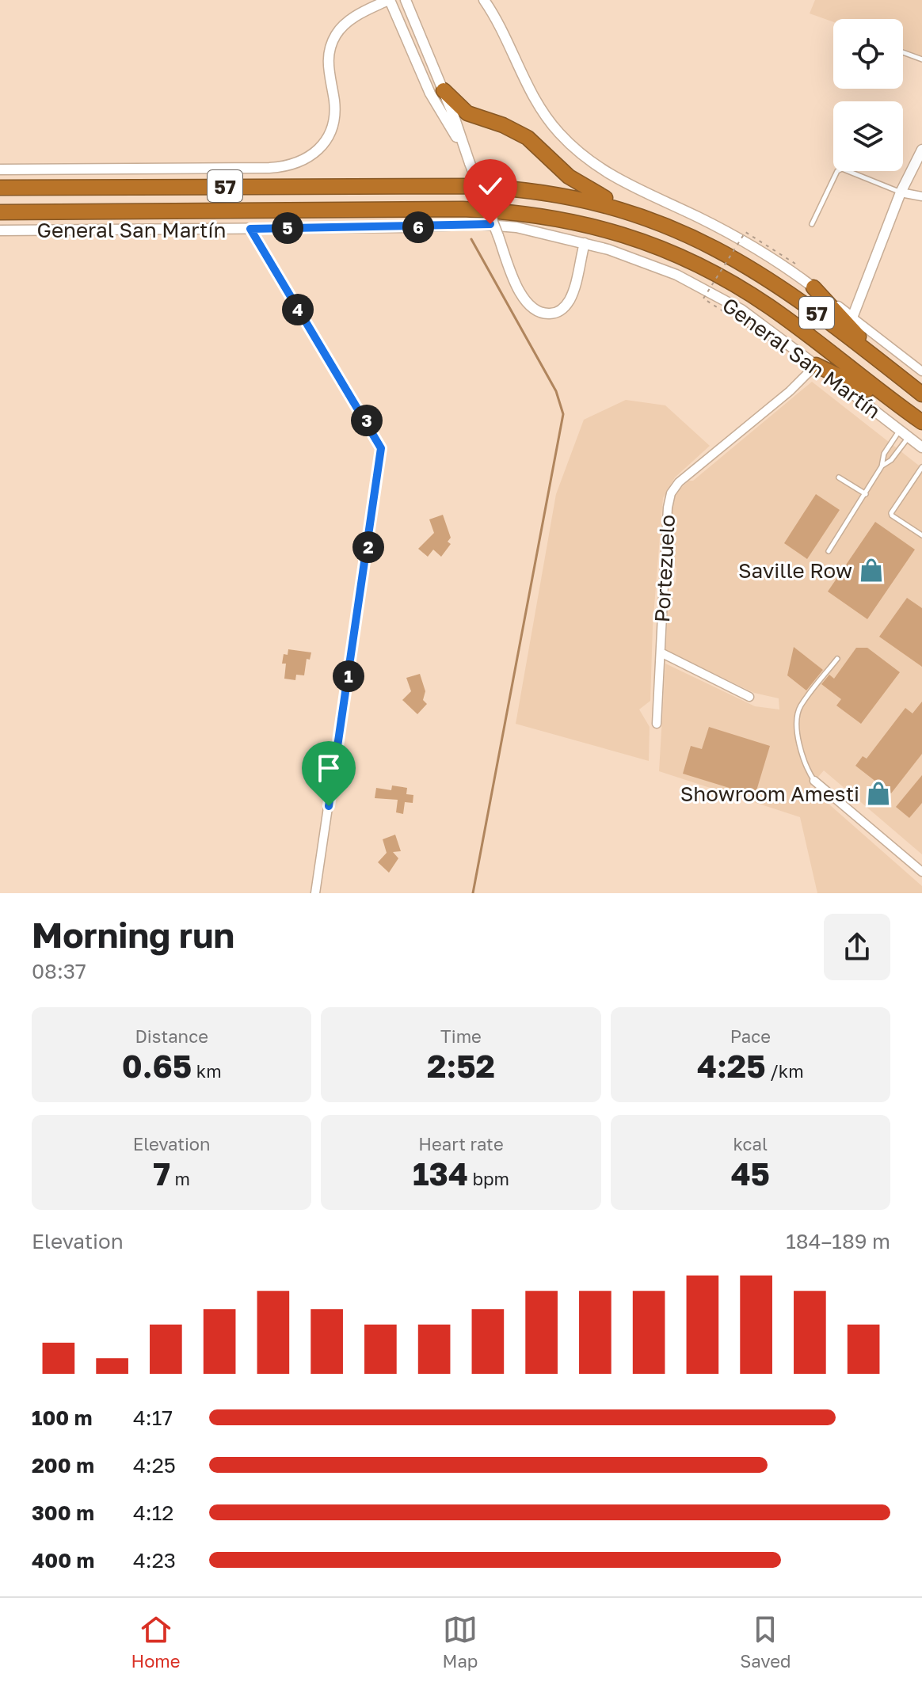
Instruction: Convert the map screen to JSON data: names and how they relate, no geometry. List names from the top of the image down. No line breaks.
{"streets":{"highway":["57"],"street":["General San Martín","Portezuelo"]},"crossings":[["General San Martín","Portezuelo"]],"places":{"shop":["Saville Row","Showroom Amesti"]},"page":{"pins":["6","5","4","3","2","1"],"heading":["Morning run","08:37"],"stats":[["Distance","0.65 km"],["Time","2:52"],["Pace","4:25 /km"],["Elevation","7 m"],["Heart rate","134 bpm"],["kcal","45"]],"chart":["Elevation","184–189 m"],"list":[{"name":"100 m","note":"4:17"},{"name":"200 m","note":"4:25"},{"name":"300 m","note":"4:12"},{"name":"400 m","note":"4:23"}],"tabs":["Home","Map","Saved"]}}
